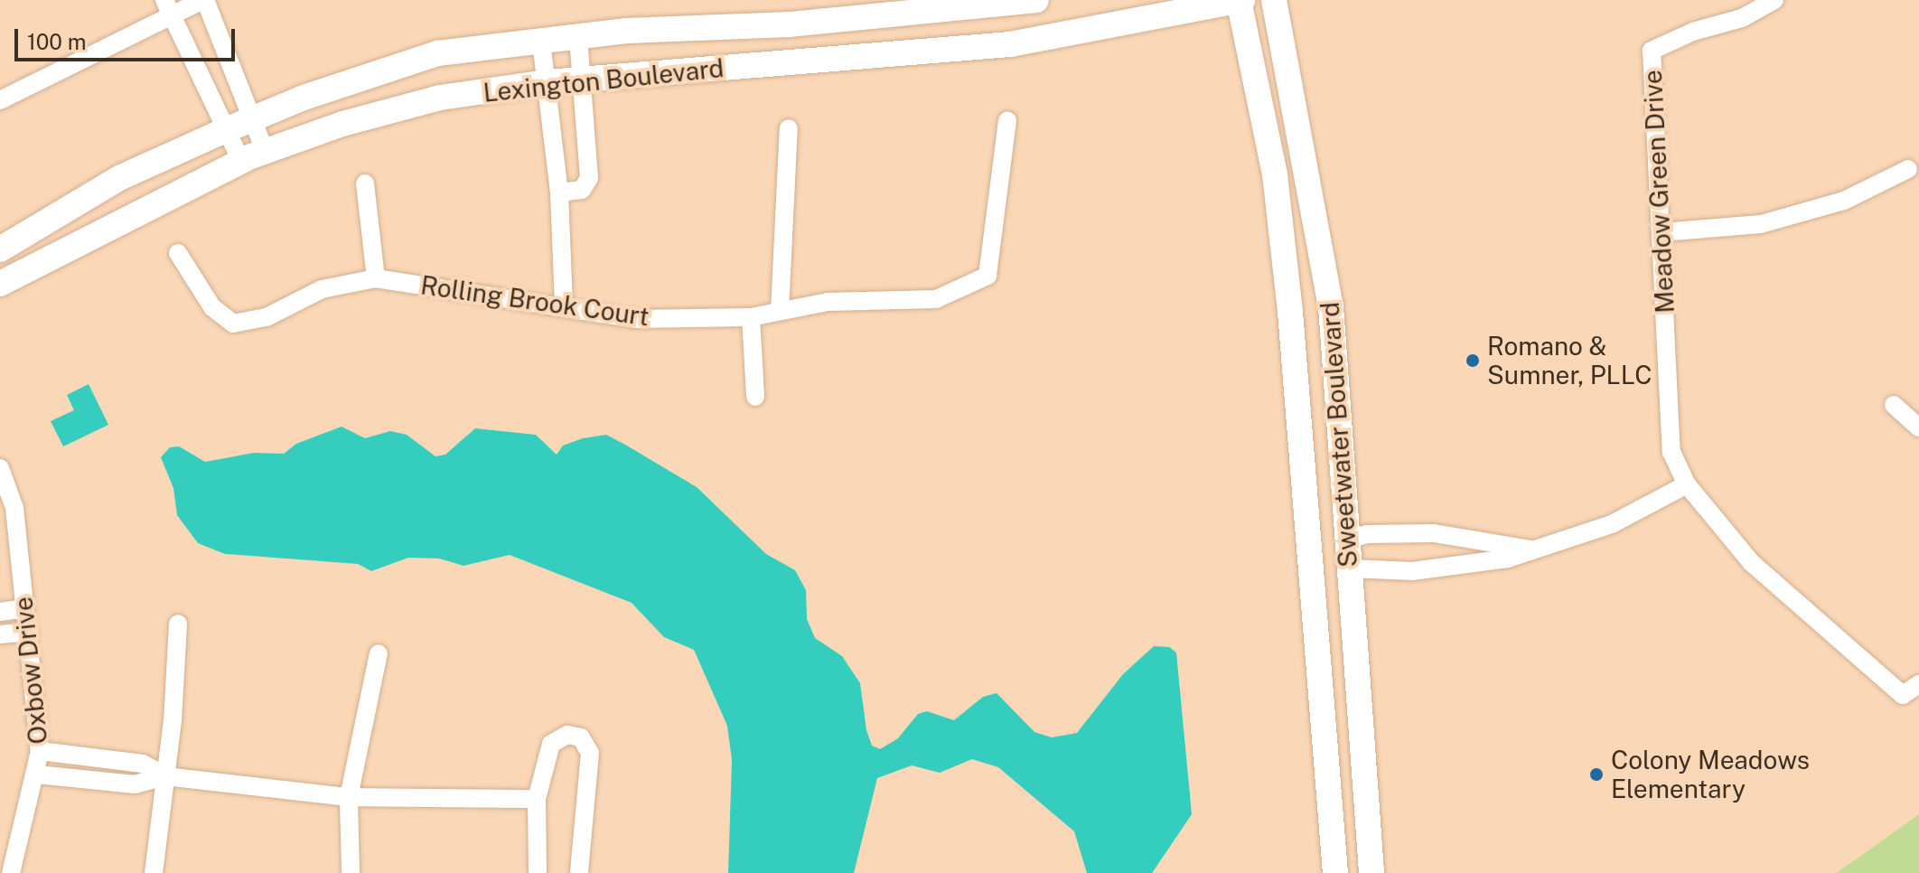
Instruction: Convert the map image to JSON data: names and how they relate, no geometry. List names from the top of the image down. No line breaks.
{"streets":{"street":["Lexington Boulevard","Meadow Green Drive","Rolling Brook Court","Sweetwater Boulevard","Oxbow Drive"]},"crossings":[["Lexington Boulevard","Sweetwater Boulevard"]],"places":["Romano & Sumner, PLLC","Colony Meadows Elementary"],"scale_bar":"100 m"}
